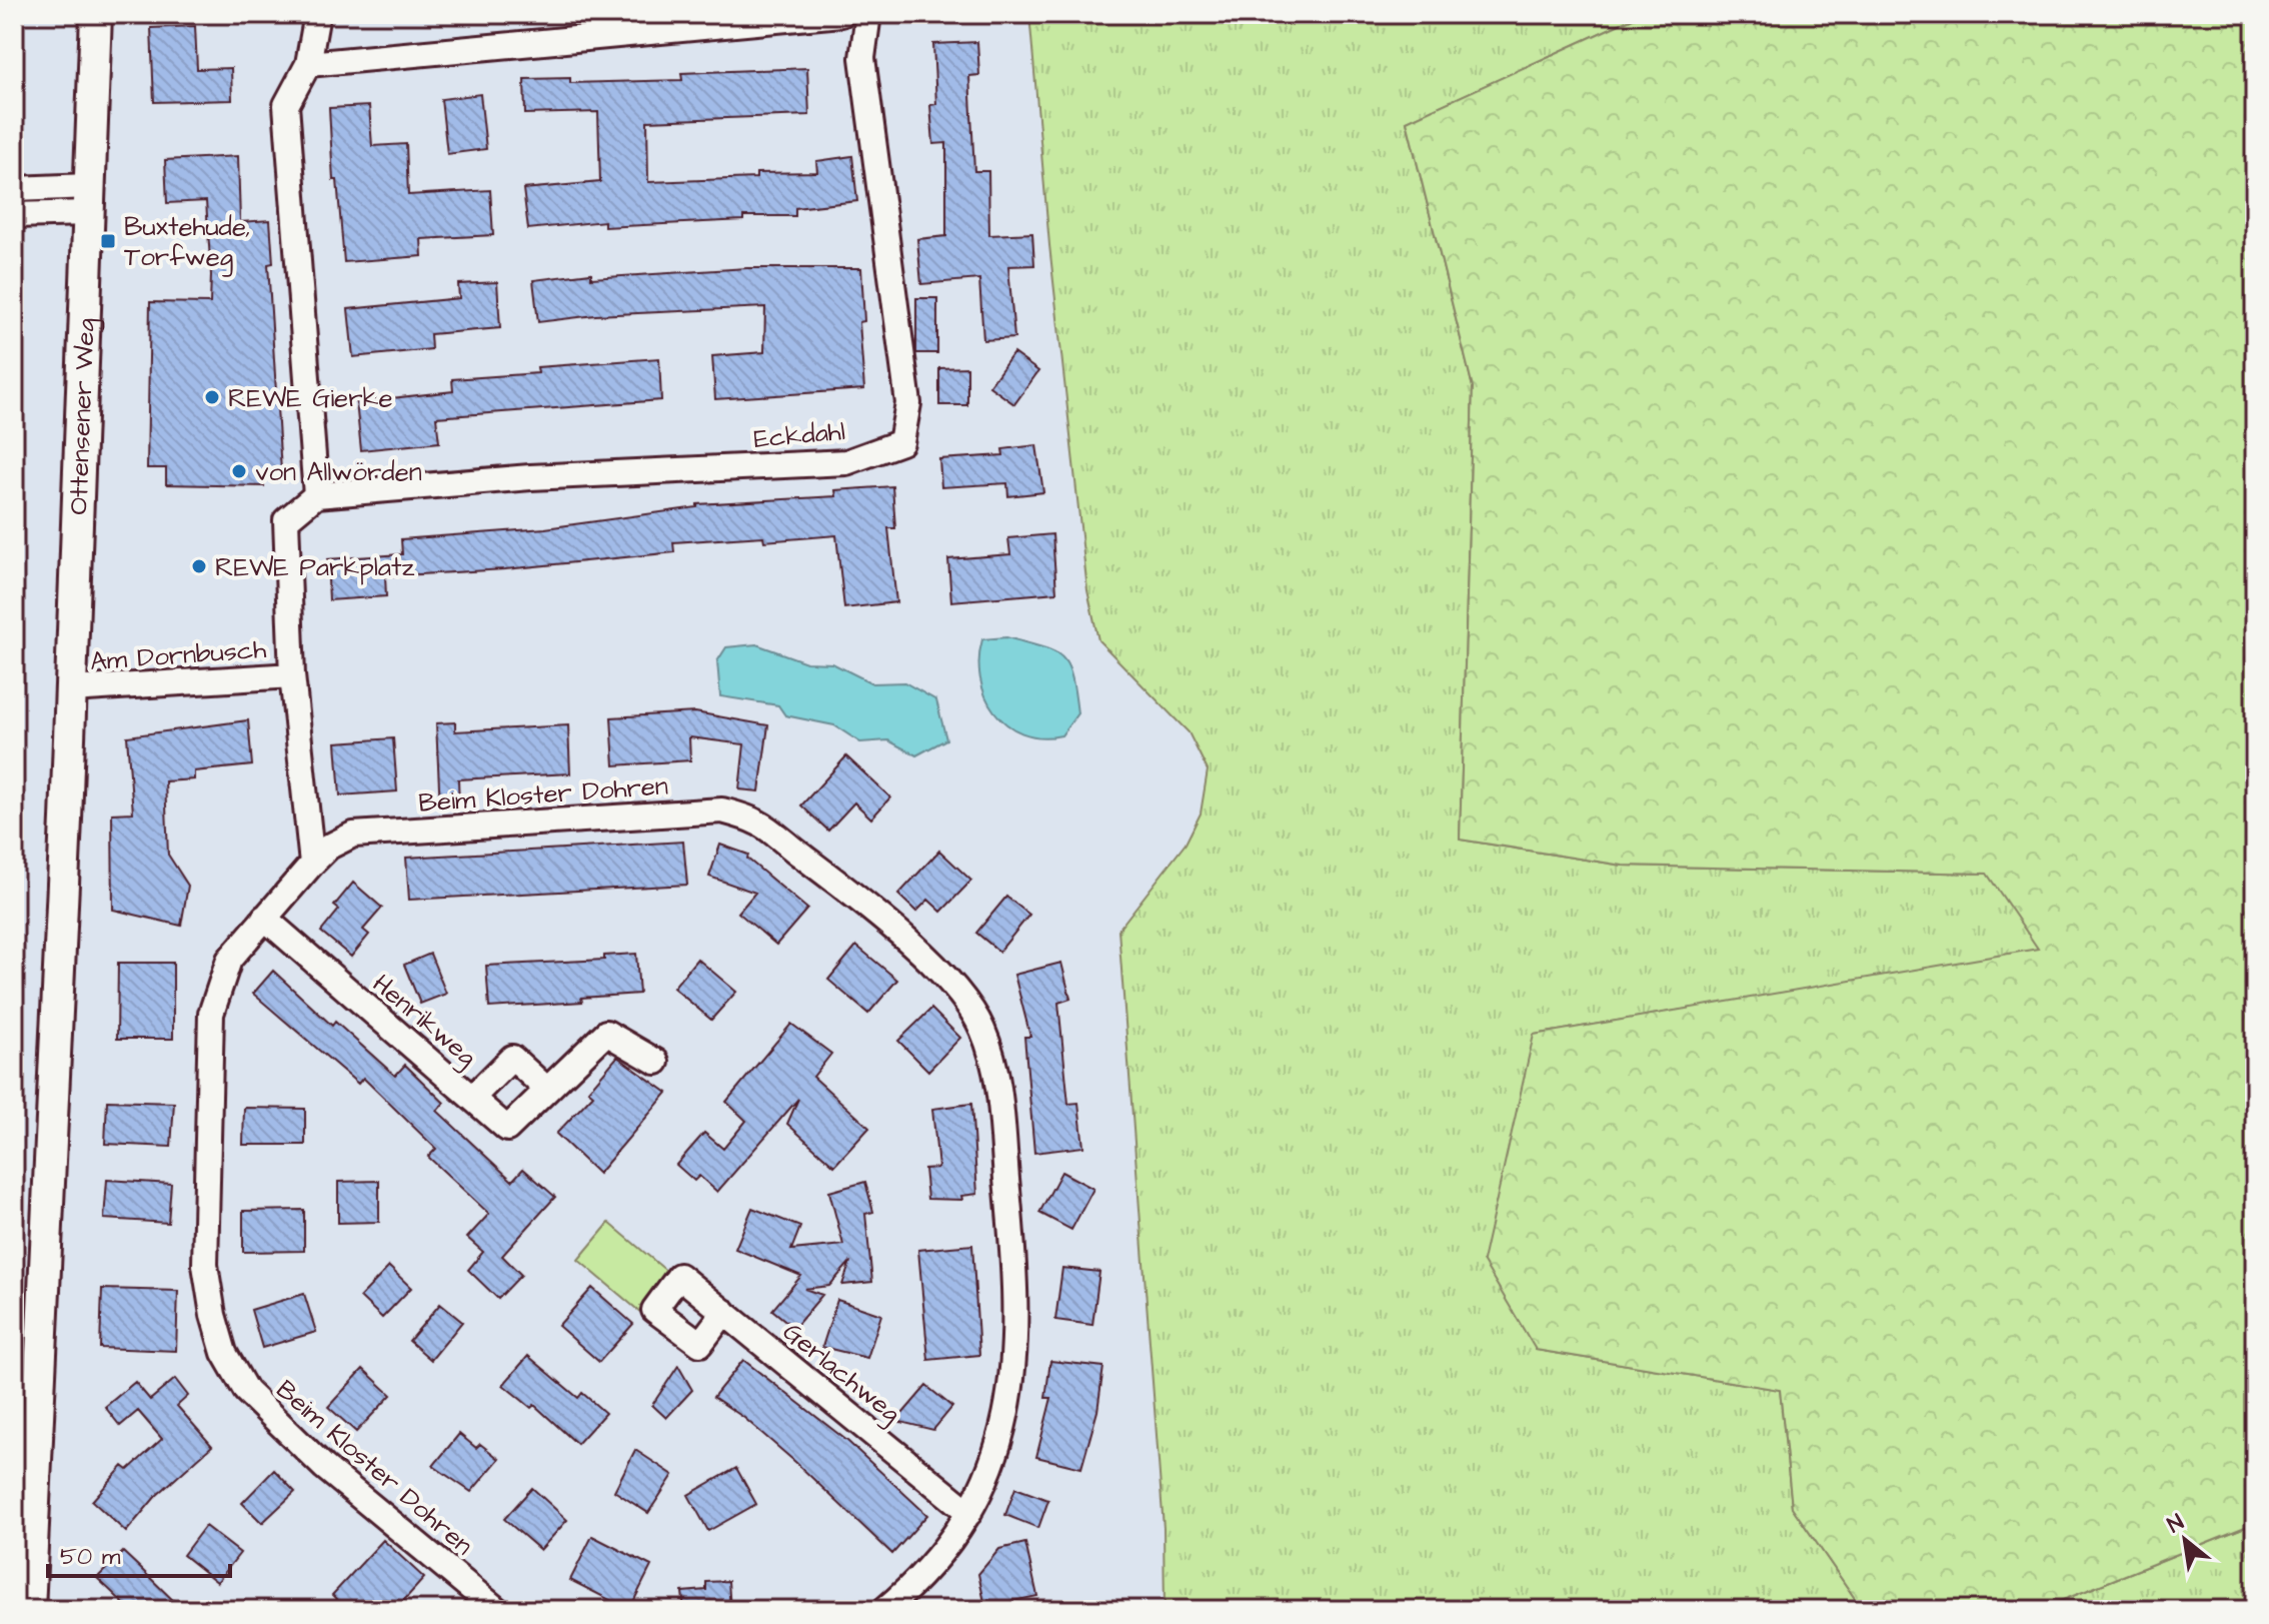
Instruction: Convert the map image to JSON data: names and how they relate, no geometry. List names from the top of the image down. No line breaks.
{"streets":{"street":["Ottensener Weg","Eckdahl","Am Dornbusch","Beim Kloster Dohren","Henrikweg","Gerlachweg"]},"crossings":[["Ottensener Weg","Am Dornbusch"],["Am Dornbusch","Beim Kloster Dohren"],["Beim Kloster Dohren","Henrikweg"],["Beim Kloster Dohren","Gerlachweg"]],"places":{"transit":["Buxtehude, Torfweg"],"other":["REWE Gierke","von Allwörden","REWE Parkplatz"]},"scale_bar":"50 m","north":"top left"}
